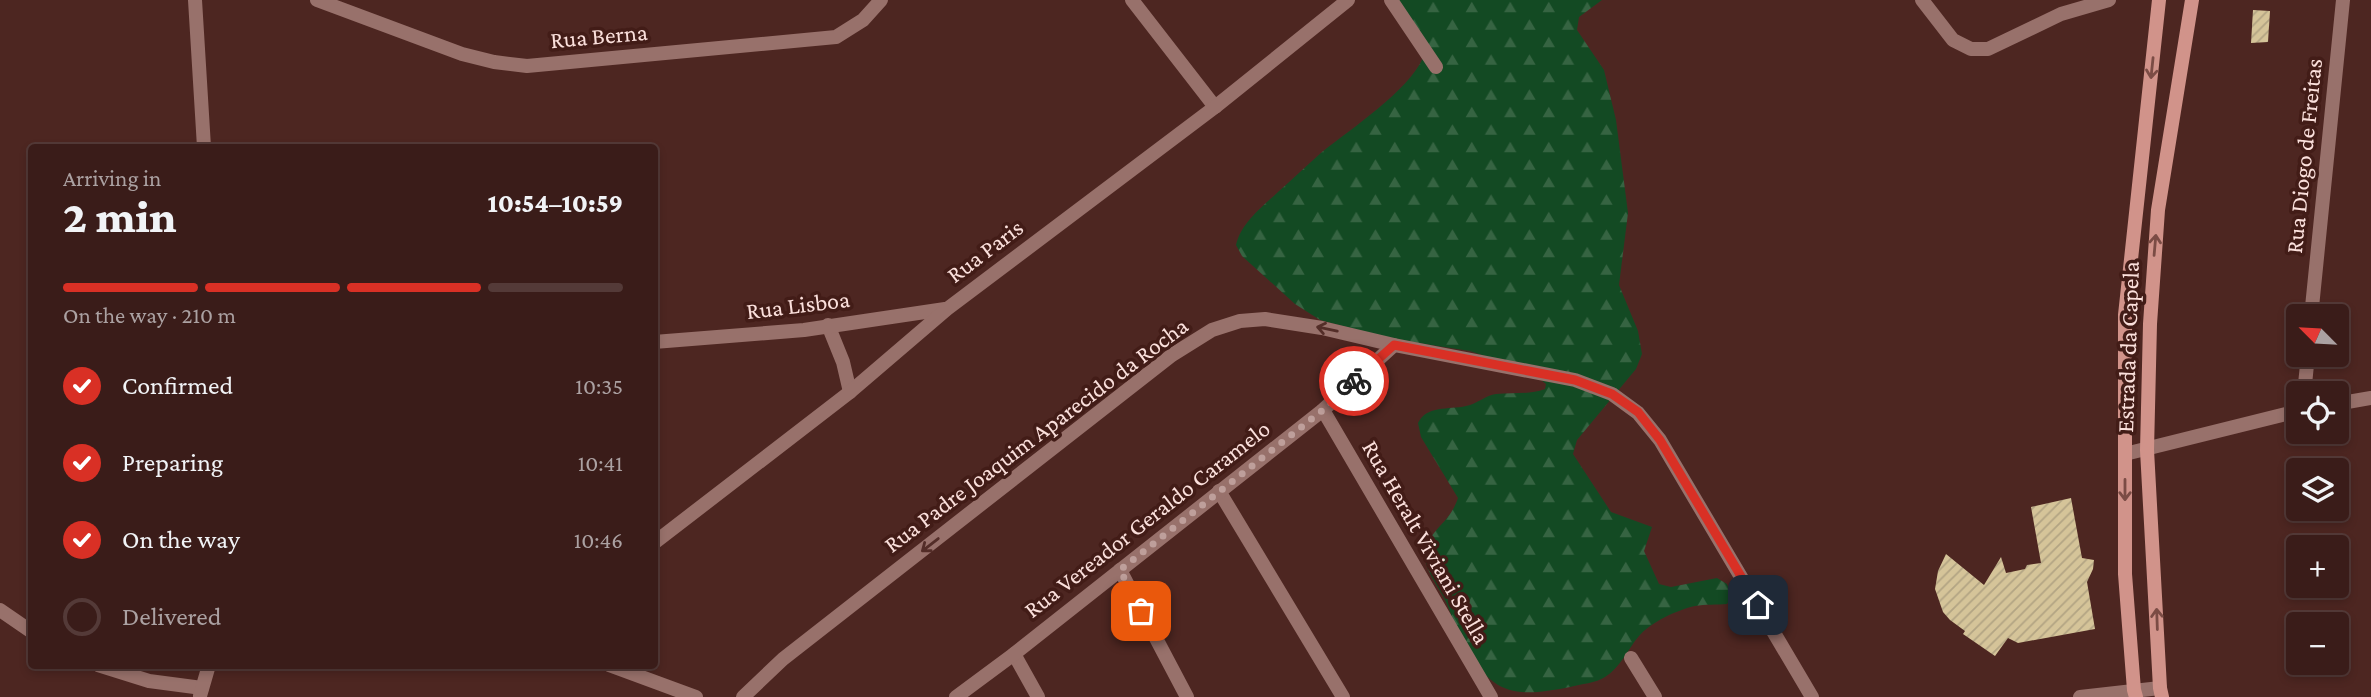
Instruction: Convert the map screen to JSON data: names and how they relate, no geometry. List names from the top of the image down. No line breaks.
{"streets":{"main road":["Estrada da Capela"],"street":["Rua Berna","Rua Diogo de Freitas","Rua Paris","Rua Lisboa","Rua Padre Joaquim Aparecido da Rocha","Rua Vereador Geraldo Caramelo","Rua Heralt Viviani Stella"]},"crossings":[["Rua Paris","Rua Lisboa"],["Rua Padre Joaquim Aparecido da Rocha","Rua Vereador Geraldo Caramelo"],["Rua Vereador Geraldo Caramelo","Rua Heralt Viviani Stella"]],"one_way":["Rua Padre Joaquim Aparecido da Rocha"],"north":"top left","page":{"heading":["2 min","Arriving in","10:54–10:59"],"bar":"On the way · 210 m","map_buttons":["+","−"],"list":[["Confirmed","10:35"],["Preparing","10:41"],["On the way","10:46"],"Delivered"]}}
